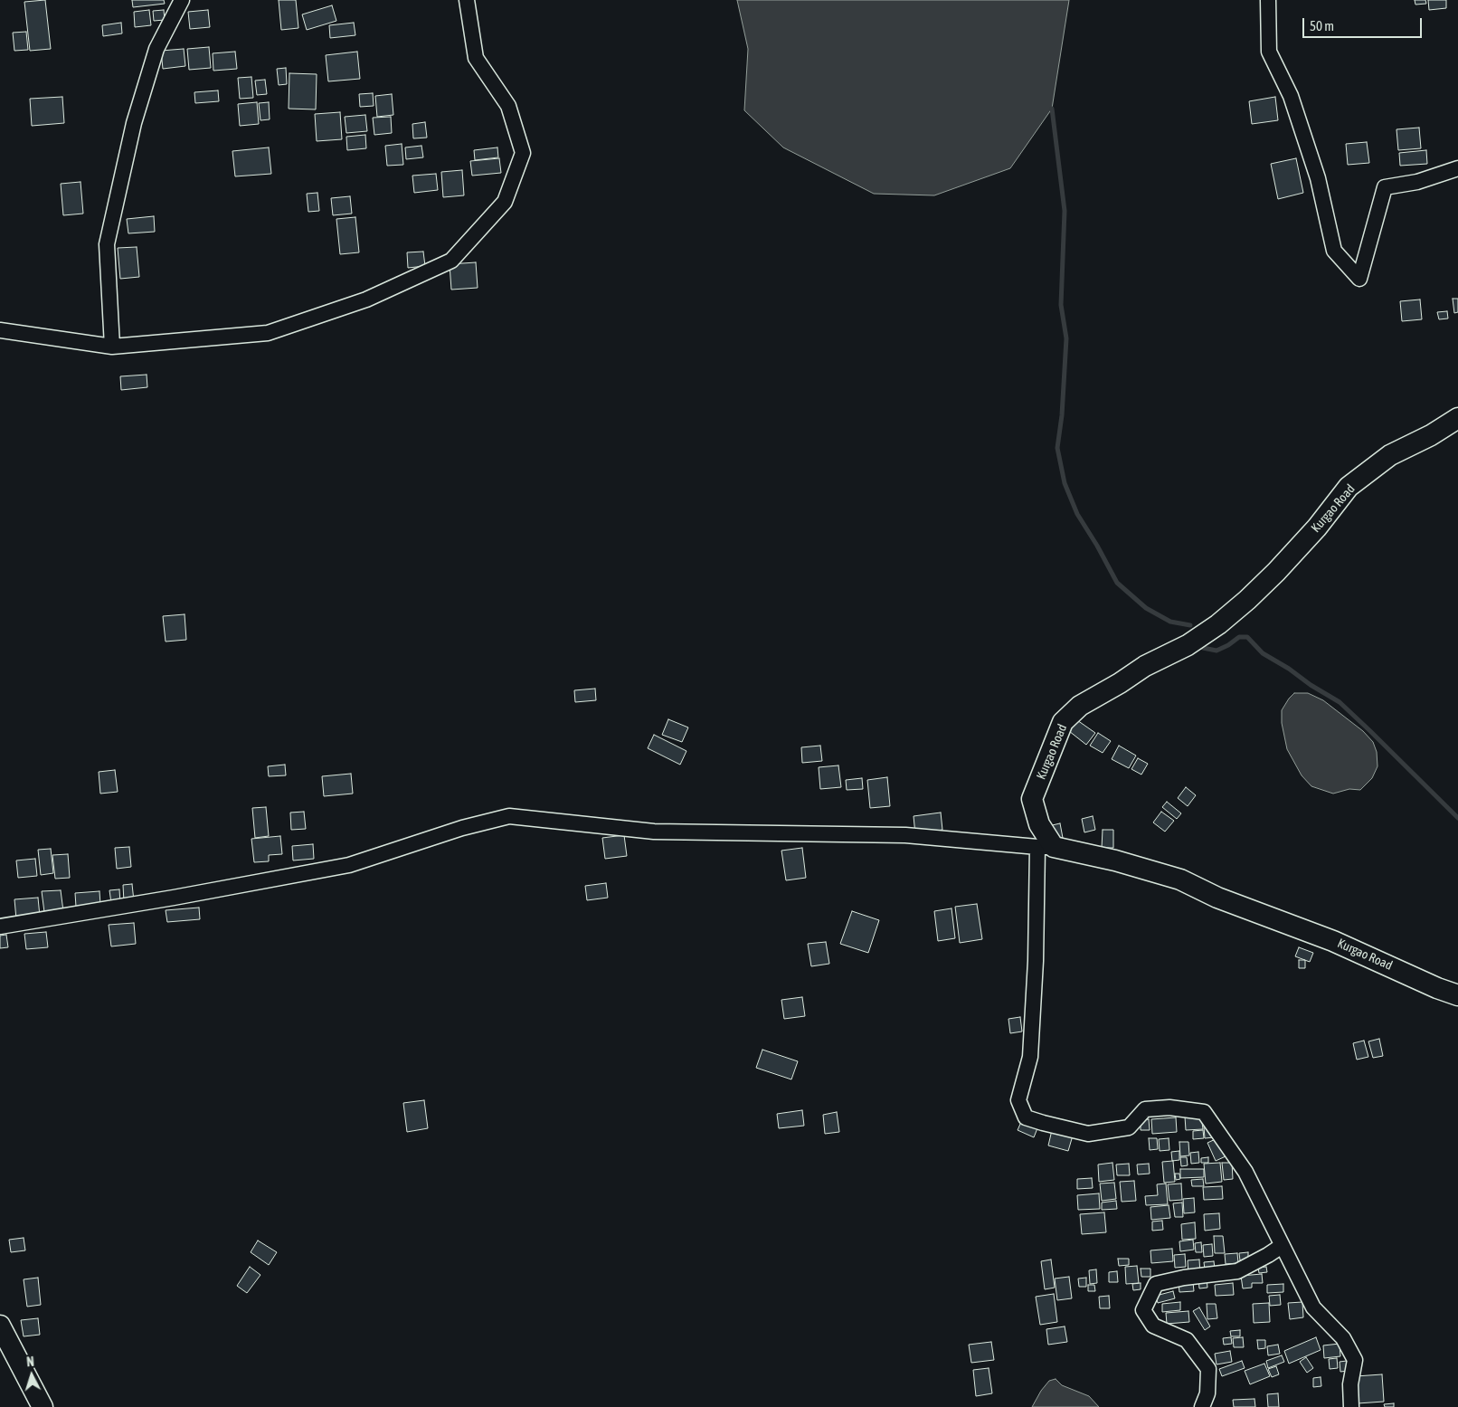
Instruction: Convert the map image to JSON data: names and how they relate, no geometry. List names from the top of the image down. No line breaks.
{"streets":{"street":["Kurgao Road"]},"scale_bar":"50 m","north":"top"}
